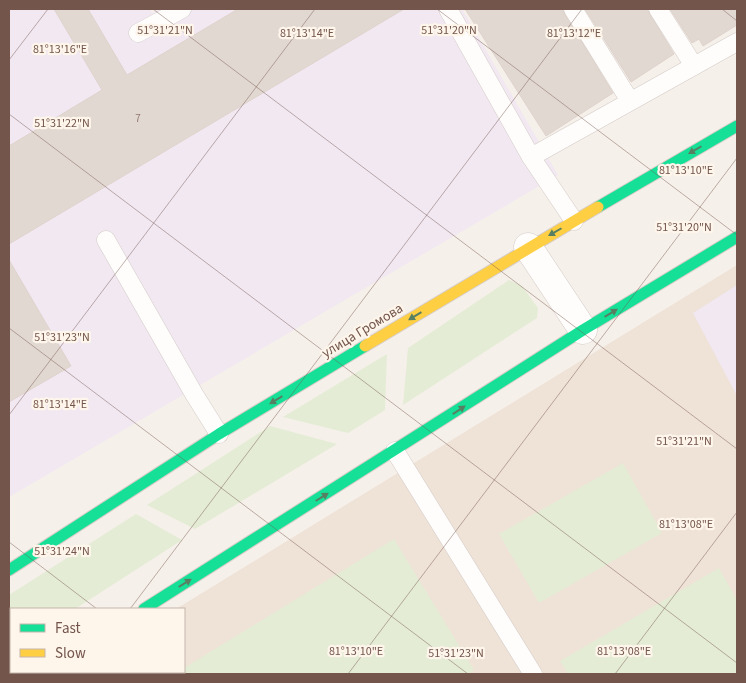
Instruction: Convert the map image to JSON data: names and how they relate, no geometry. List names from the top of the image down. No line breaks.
{"streets":{"street":["улица Громова"]},"house_numbers":["7"],"legend":["Fast","Slow"],"coordinates":["51°31'21\"N","51°31'20\"N","81°13'14\"E","81°13'12\"E","81°13'16\"E","51°31'22\"N","81°13'10\"E","51°31'23\"N","81°13'08\"E","51°31'24\"N"]}
